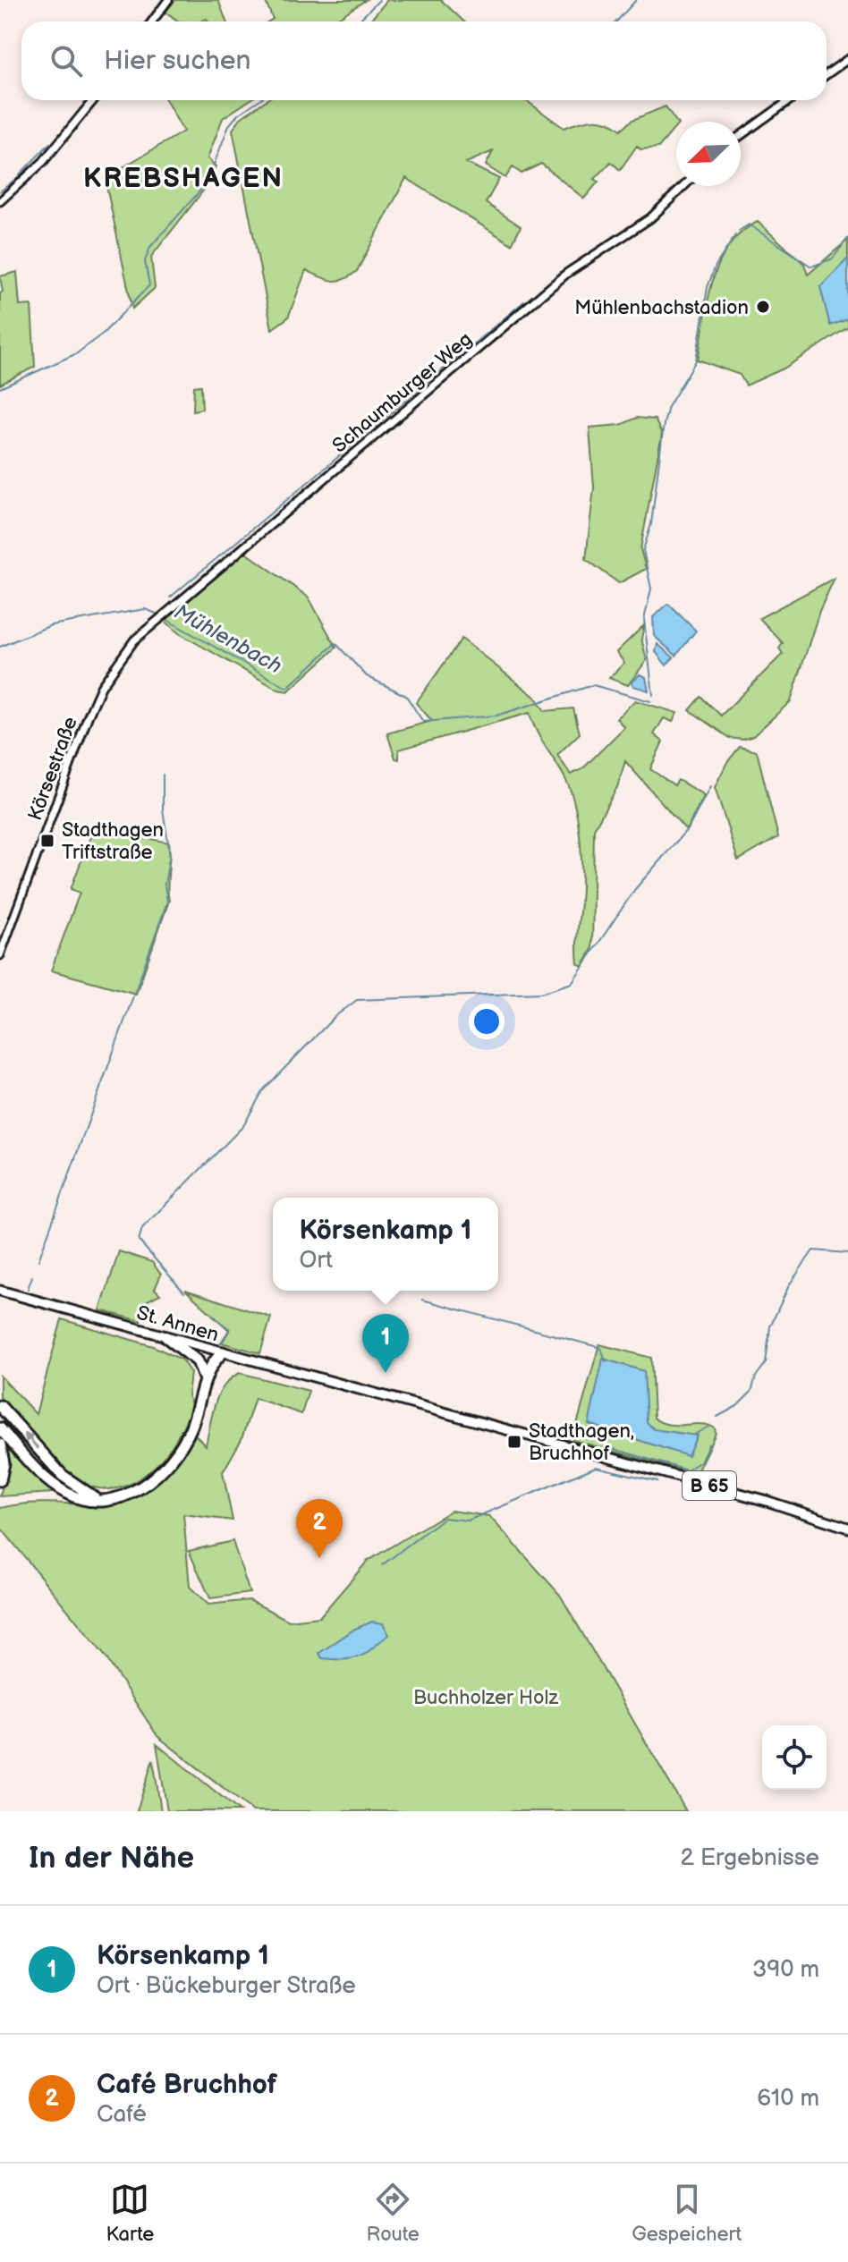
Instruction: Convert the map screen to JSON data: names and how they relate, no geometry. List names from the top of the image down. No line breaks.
{"streets":{"main road":["St. Annen","B 65"],"street":["Schaumburger Weg","Körsestraße"]},"crossings":[["Schaumburger Weg","Körsestraße"]],"districts":["KREBSHAGEN"],"water":["Mühlenbach"],"parks":["Buchholzer Holz"],"places":{"other":["Mühlenbachstadion"],"transit":["Stadthagen Triftstraße","Stadthagen, Bruchhof"]},"north":"bottom left","page":{"search":"Hier suchen","popup":["Körsenkamp 1","Ort"],"pins":["1","2"],"heading":["In der Nähe","2 Ergebnisse"],"list":[{"mark":"1","name":"Körsenkamp 1","note":"Ort · Bückeburger Straße","value":"390 m"},{"mark":"2","name":"Café Bruchhof","note":"Café","value":"610 m"}],"nav":["Karte","Route","Gespeichert"]}}
